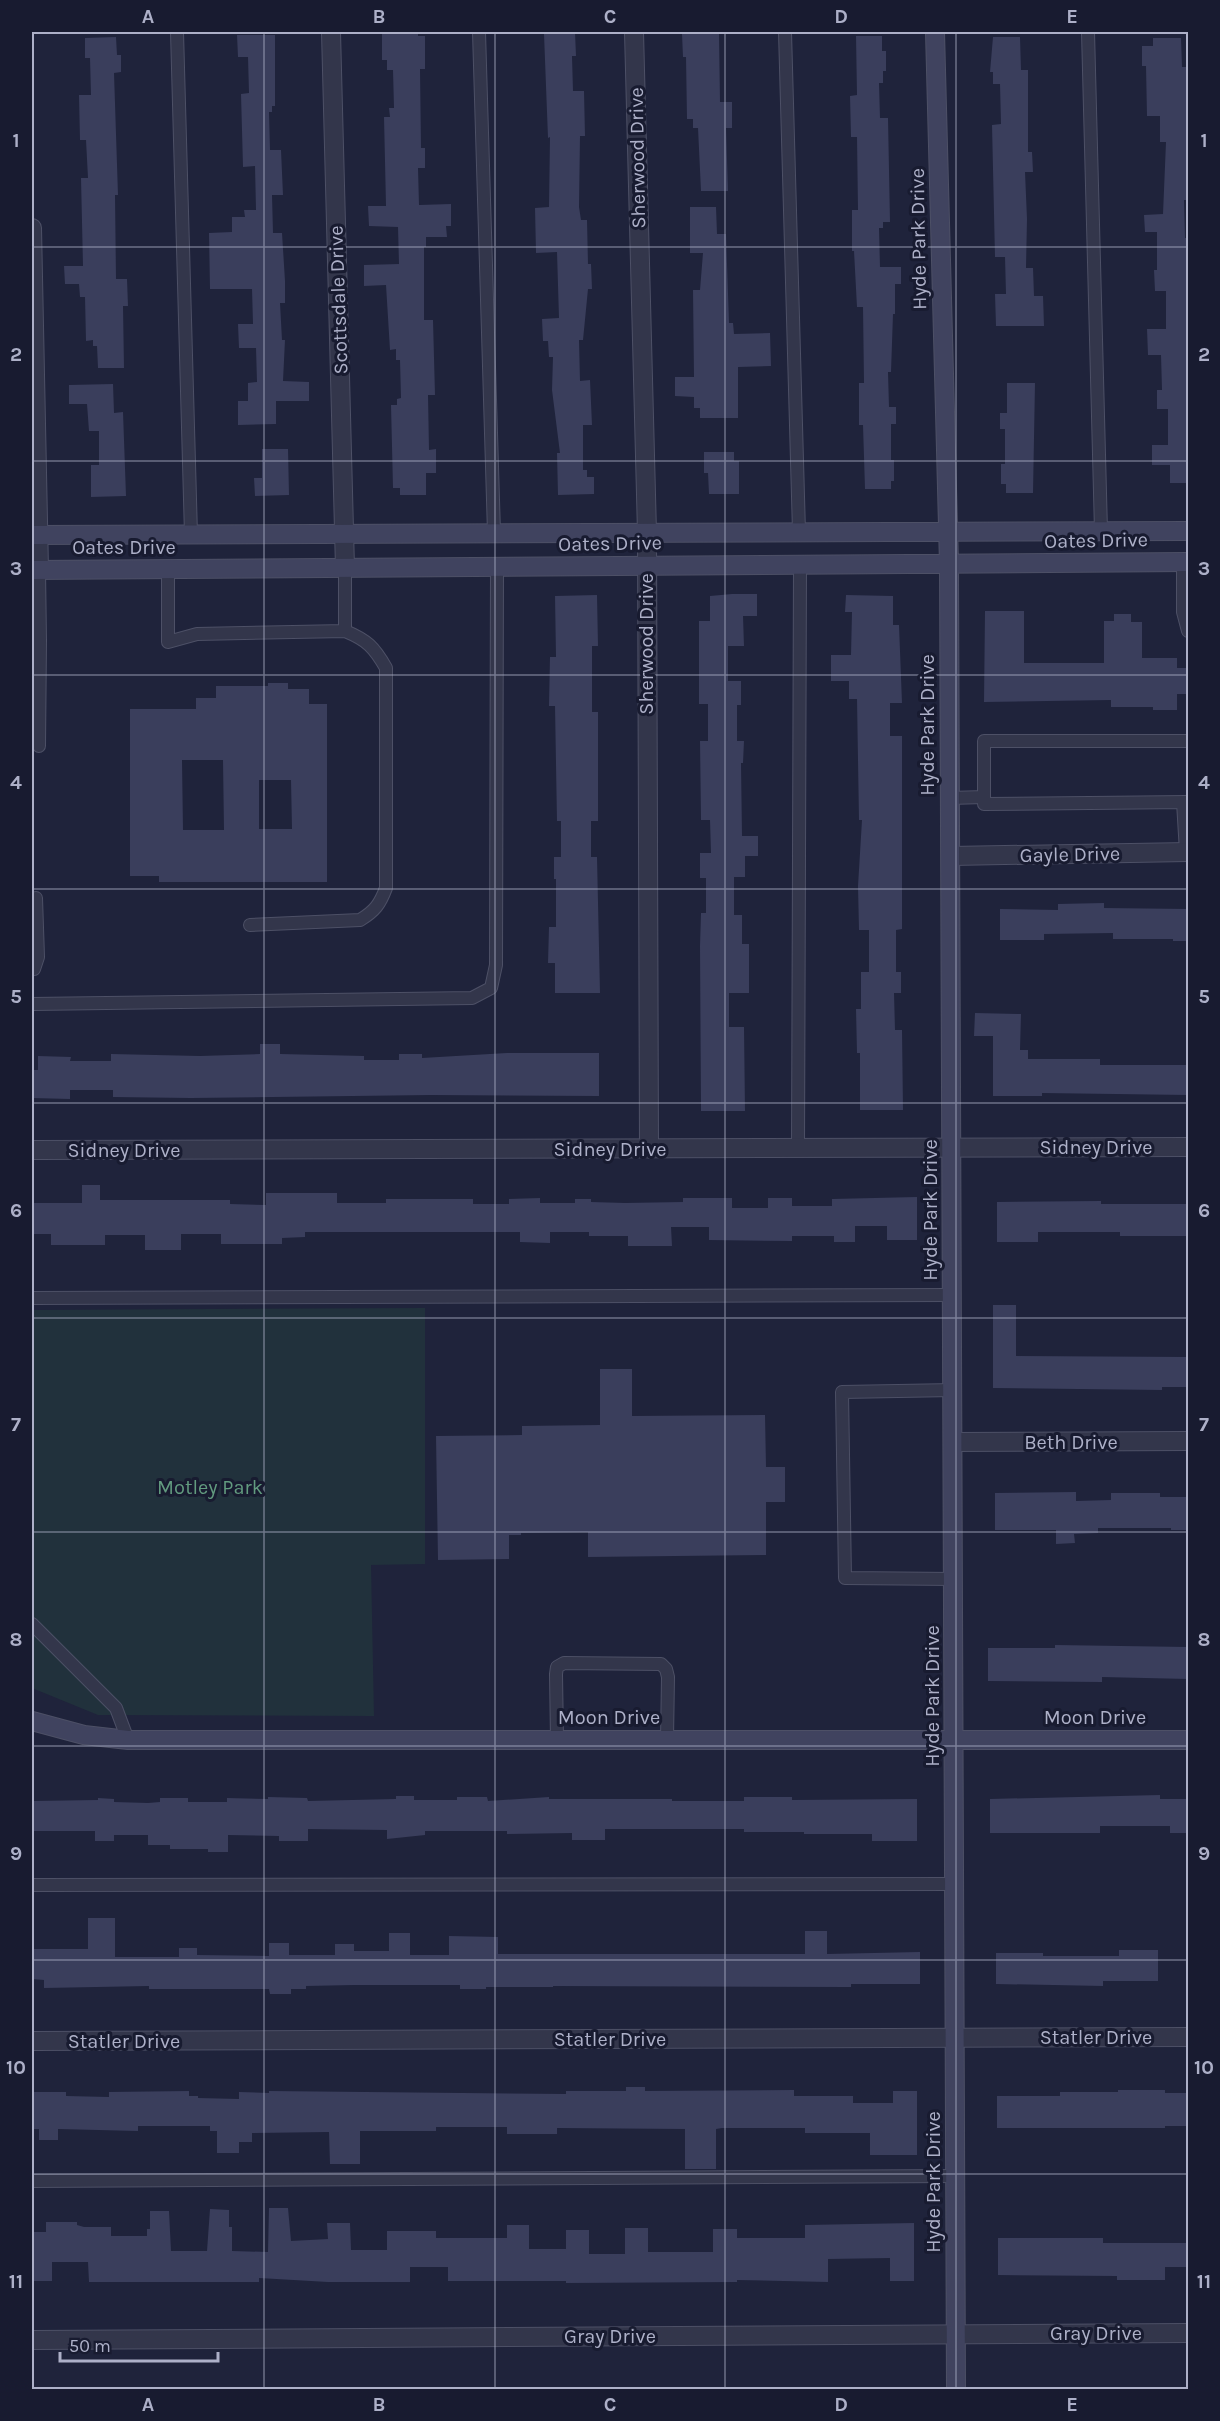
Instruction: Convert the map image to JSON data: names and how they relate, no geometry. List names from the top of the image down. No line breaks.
{"streets":{"street":["Sherwood Drive","Hyde Park Drive","Scottsdale Drive","Oates Drive","Gayle Drive","Sidney Drive","Beth Drive","Moon Drive","Statler Drive","Gray Drive"]},"crossings":[["Sherwood Drive","Oates Drive"],["Sherwood Drive","Sidney Drive"],["Hyde Park Drive","Oates Drive"],["Hyde Park Drive","Gayle Drive"],["Hyde Park Drive","Sidney Drive"],["Hyde Park Drive","Beth Drive"],["Hyde Park Drive","Moon Drive"],["Hyde Park Drive","Statler Drive"],["Hyde Park Drive","Gray Drive"],["Scottsdale Drive","Oates Drive"]],"parks":["Motley Park"],"scale_bar":"50 m","grid":{"columns":["A","B","C","D","E"],"rows":["1","2","3","4","5","6","7","8","9","10","11"]}}
